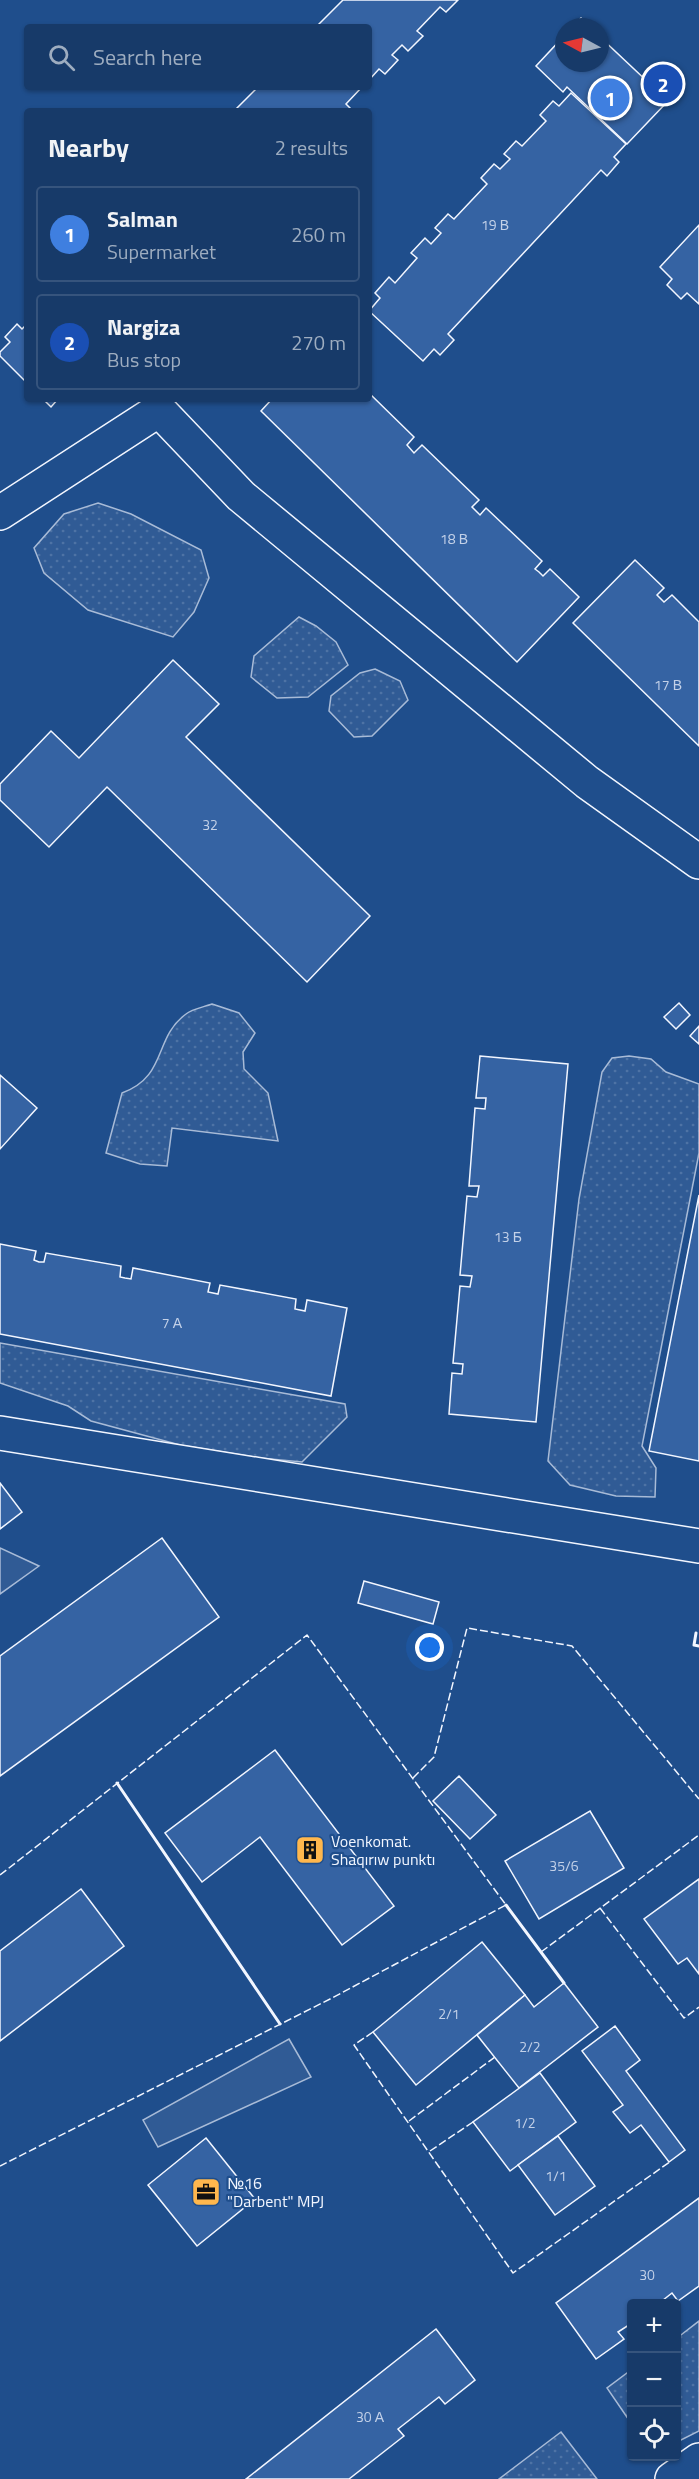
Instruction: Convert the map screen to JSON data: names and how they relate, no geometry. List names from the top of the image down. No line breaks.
{"places":{"building":["Voenkomat. Shaqırıw punktı"],"office":["№16 \"Darbent\" MPJ"]},"house_numbers":["19 В","18 В","17 В","32","13 Б","7 А","35/6","2/1","2/2","1/2","1/1","30","30 А"],"north":"left","page":{"search":"Search here","pins":["2","1"],"heading":["Nearby","2 results"],"list":[{"mark":"1","name":"Salman","note":"Supermarket","value":"260 m"},{"mark":"2","name":"Nargiza","note":"Bus stop","value":"270 m"}],"map_buttons":["+","−"]}}
